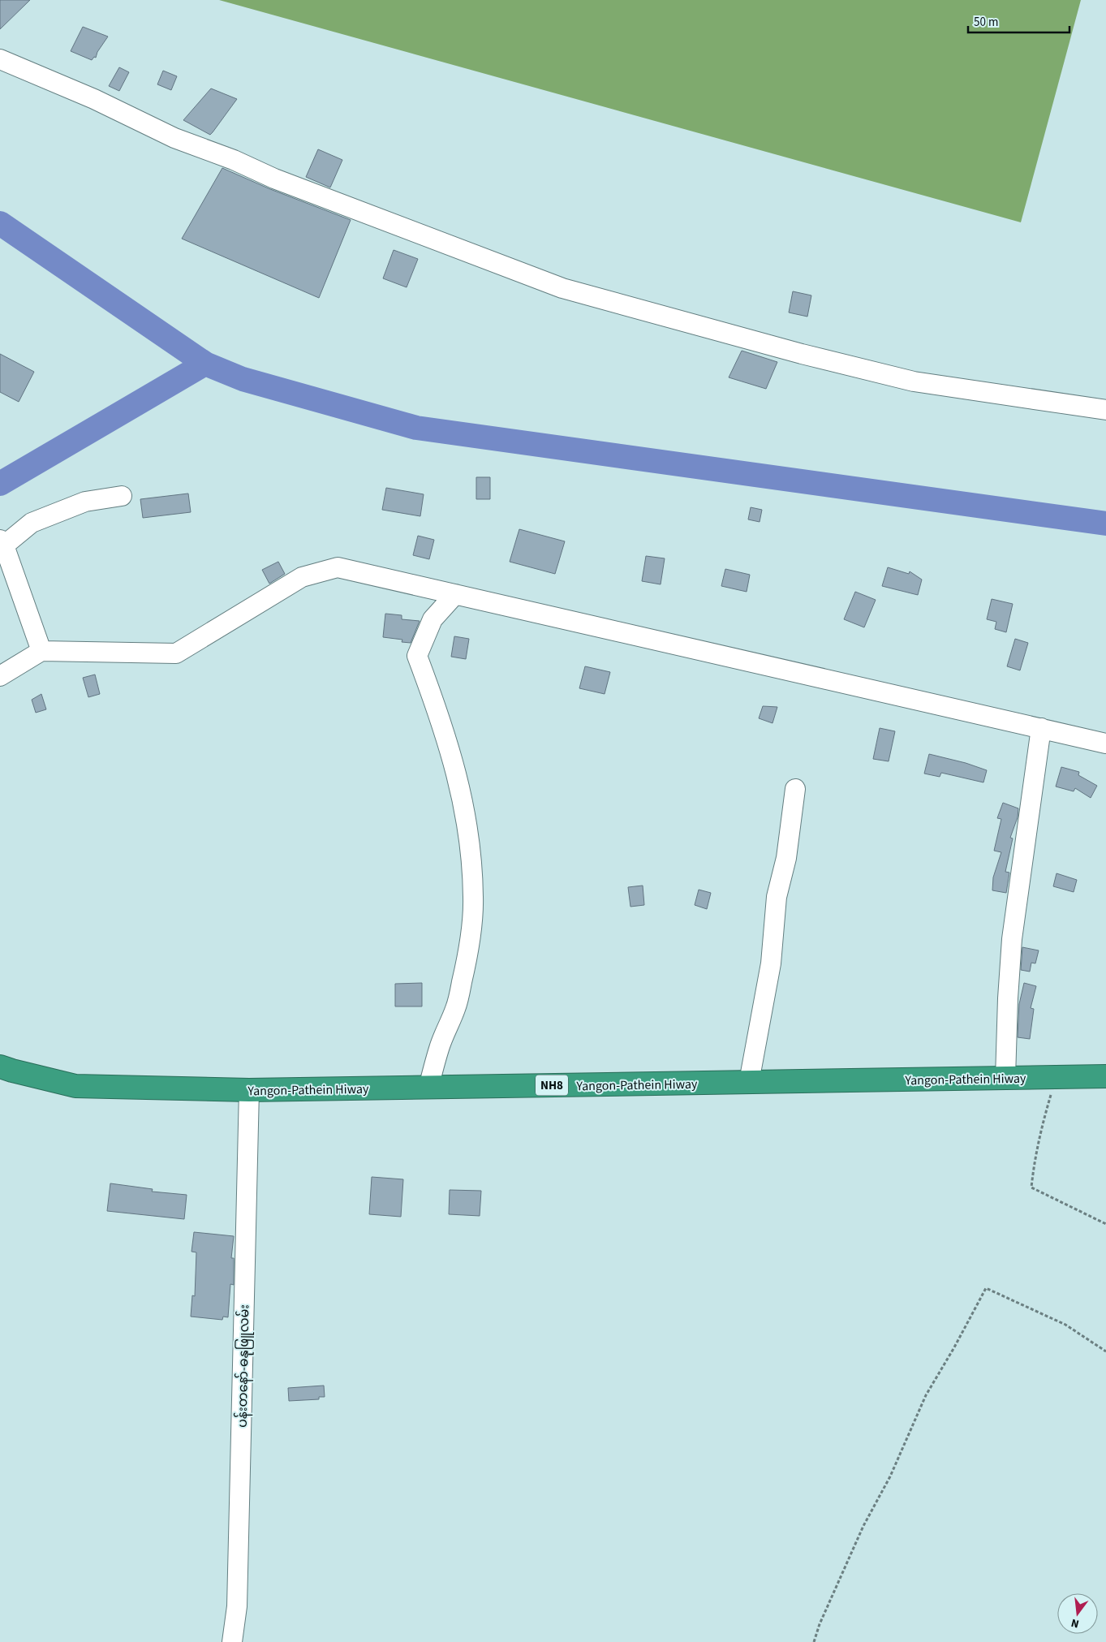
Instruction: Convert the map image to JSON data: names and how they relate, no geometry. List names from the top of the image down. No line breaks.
{"streets":{"highway":["Yangon-Pathein Hiway","NH8"],"street":["ပန်းတနော်-ဓနုဖြူလမ်း"]},"crossings":[["Yangon-Pathein Hiway","ပန်းတနော်-ဓနုဖြူလမ်း"]],"scale_bar":"50 m","north":"bottom"}
